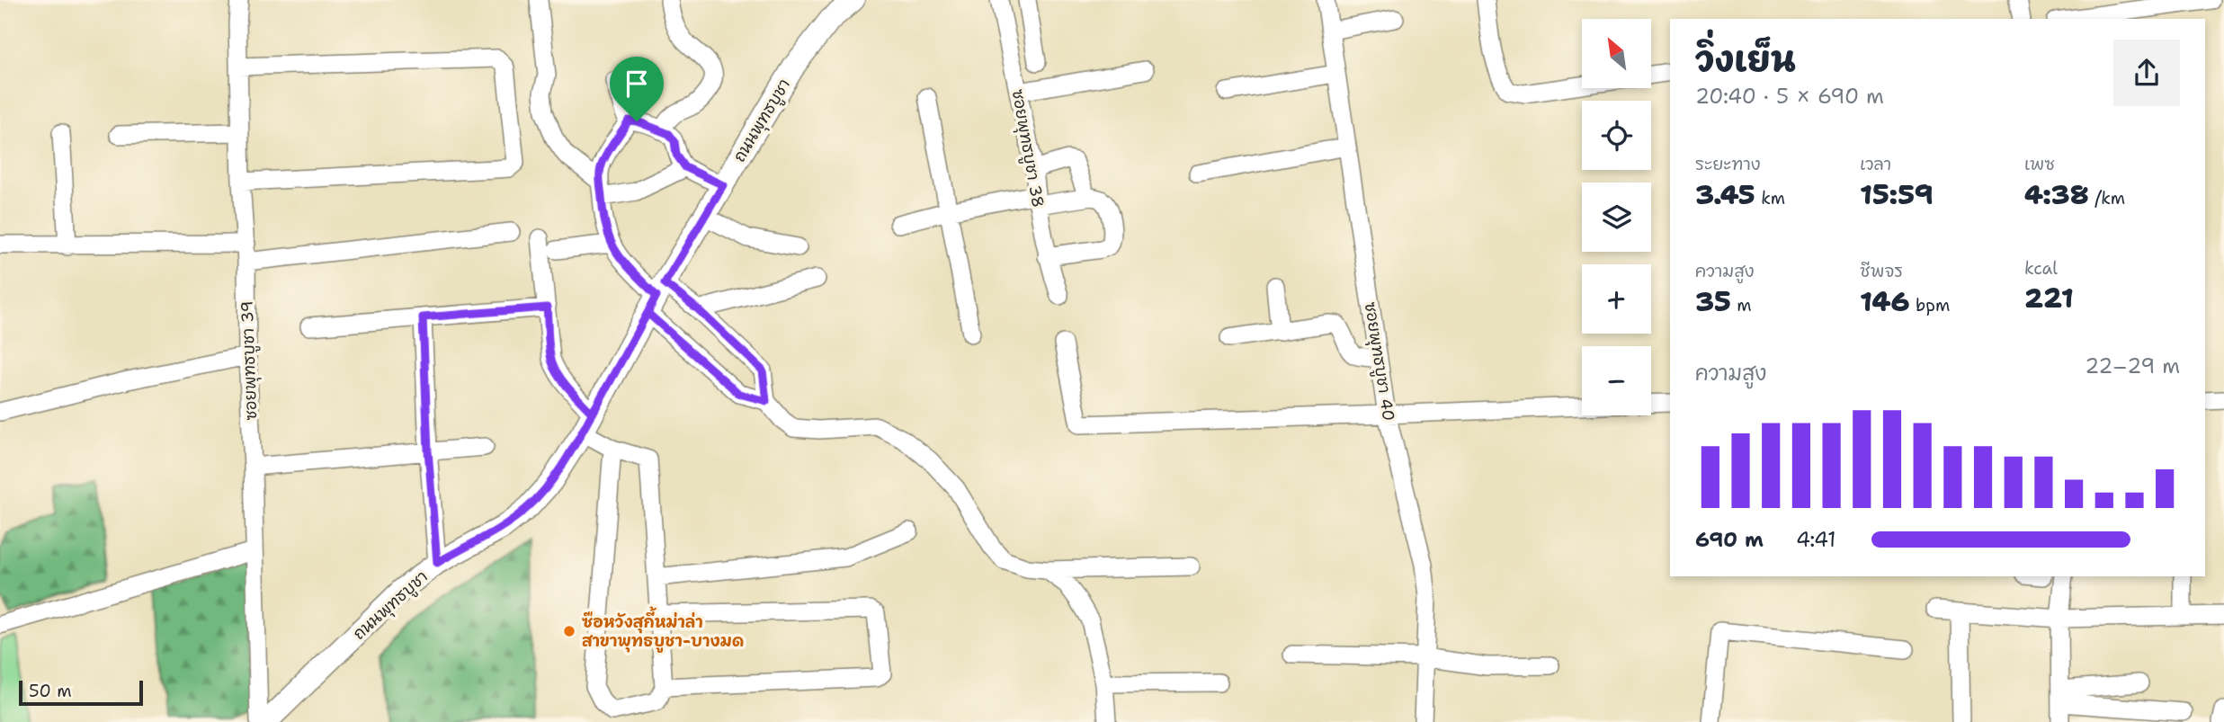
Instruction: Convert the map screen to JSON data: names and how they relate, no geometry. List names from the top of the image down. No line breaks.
{"streets":{"main road":["ถนนพุทธบูชา"],"street":["ซอยพุทธบูชา 38","ซอยพุทธบูชา 39","ซอยพุทธบูชา 40"]},"places":["ซือหวังสุกี้หม่าล่า สาขาพุทธบูชา-บางมด"],"scale_bar":"50 m","north":"top left","page":{"map_buttons":["+","−"],"heading":["วิ่งเย็น","20:40 · 5 × 690 m"],"stats":[["ระยะทาง","3.45 km"],["เวลา","15:59"],["เพซ","4:38 /km"],["ความสูง","35 m"],["ชีพจร","146 bpm"],["kcal","221"]],"chart":["ความสูง","22–29 m"],"list":[{"name":"690 m","note":"4:41"}],"scale":"50 m"}}
